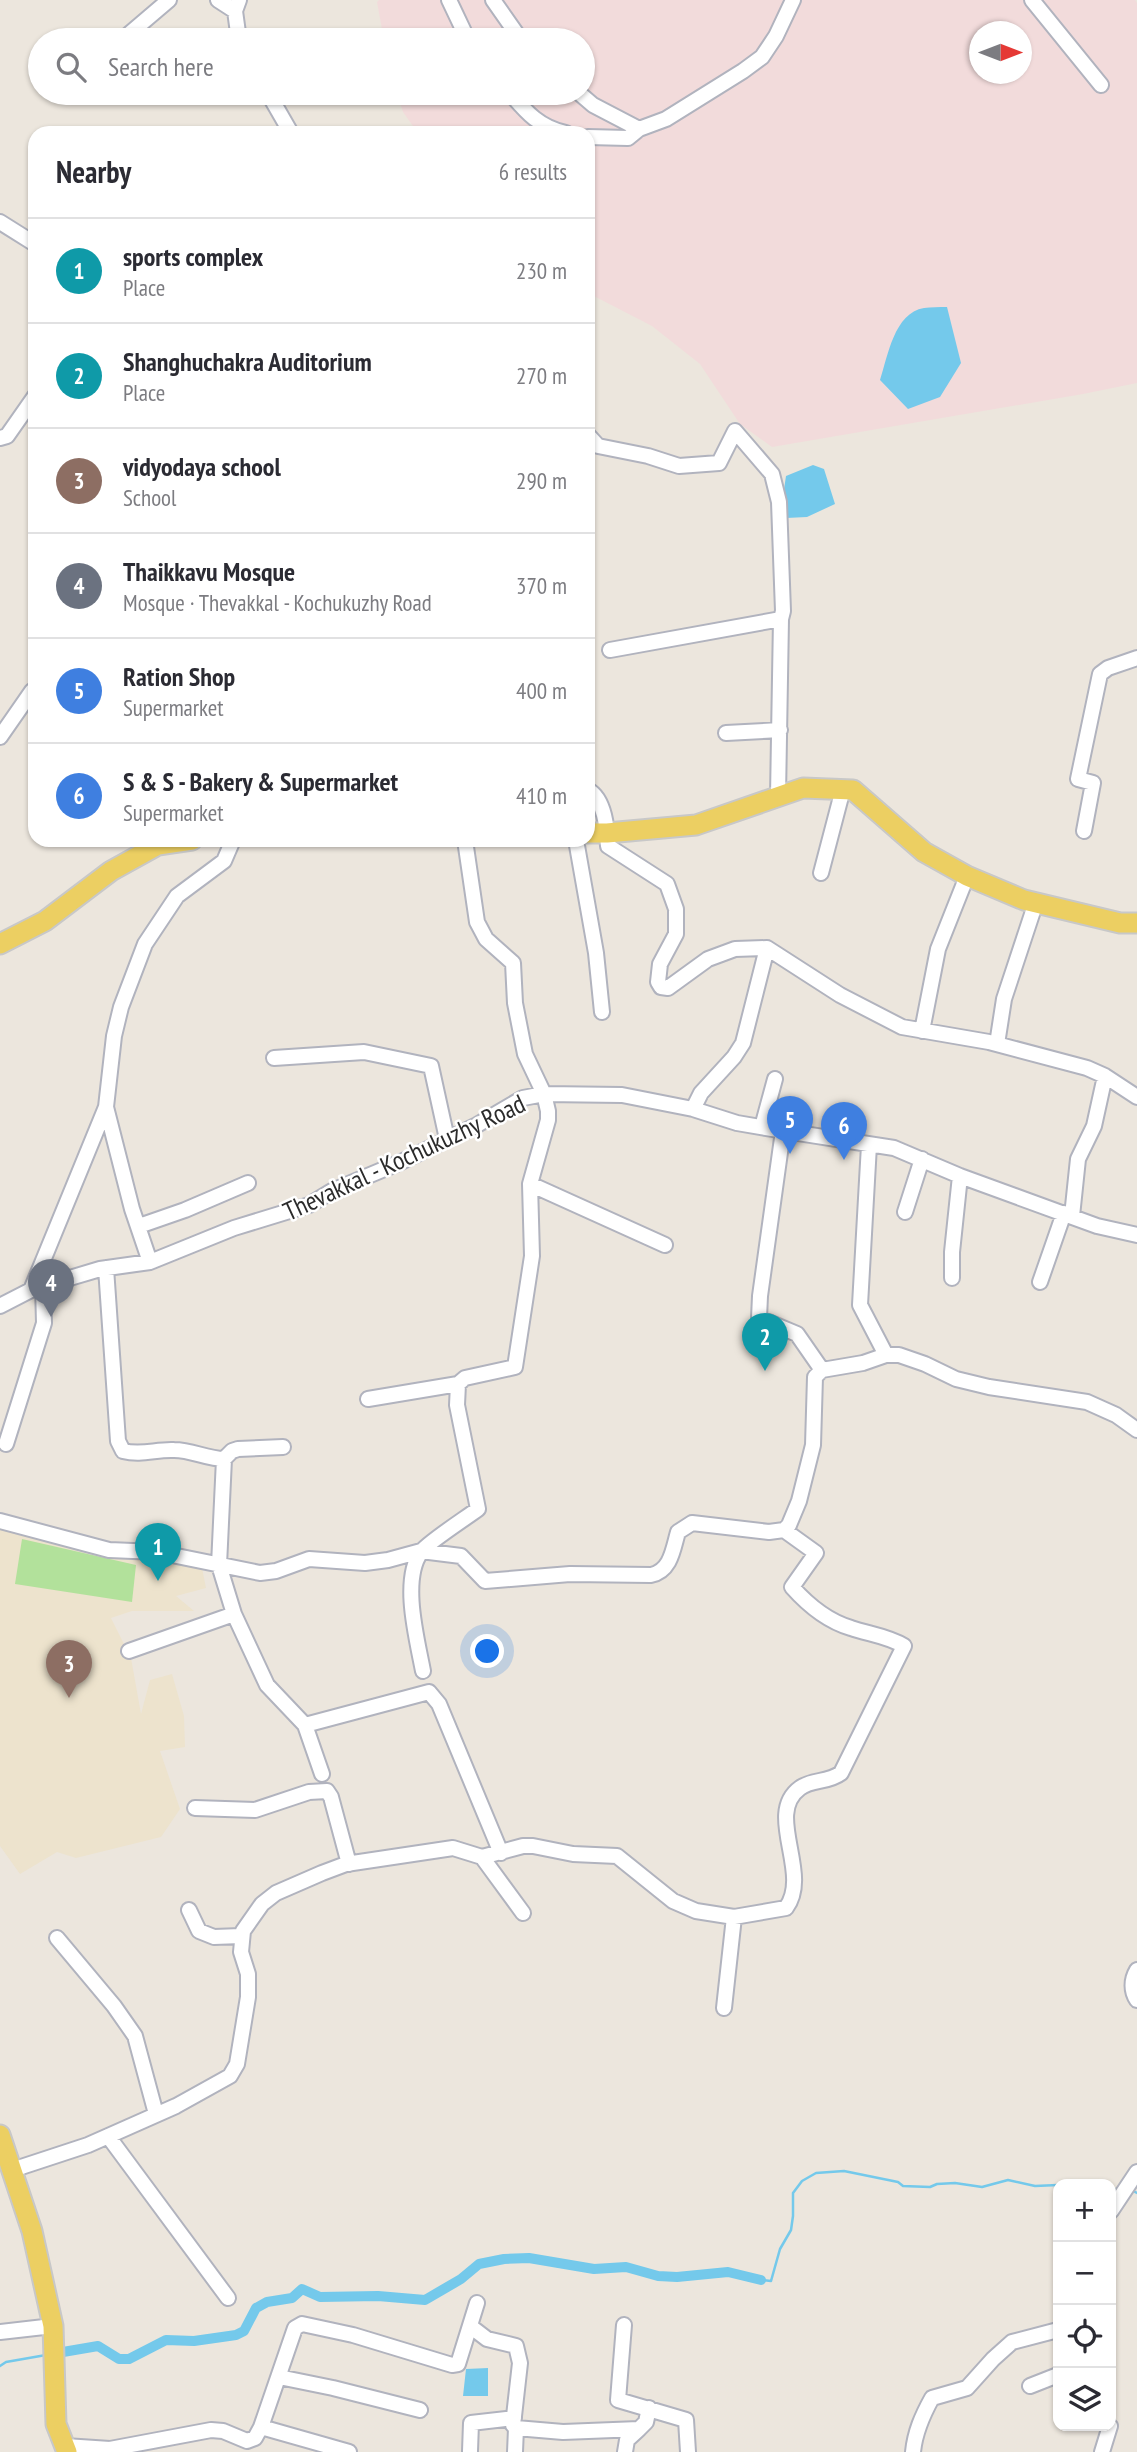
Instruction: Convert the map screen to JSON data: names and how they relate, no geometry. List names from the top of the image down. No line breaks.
{"streets":{"street":["Thevakkal - Kochukuzhy Road"]},"north":"right","page":{"search":"Search here","heading":["Nearby","6 results"],"list":[{"mark":"1","name":"sports complex","note":"Place","value":"230 m"},{"mark":"2","name":"Shanghuchakra Auditorium","note":"Place","value":"270 m"},{"mark":"3","name":"vidyodaya school","note":"School","value":"290 m"},{"mark":"4","name":"Thaikkavu Mosque","note":"Mosque · Thevakkal - Kochukuzhy Road","value":"370 m"},{"mark":"5","name":"Ration Shop","note":"Supermarket","value":"400 m"},{"mark":"6","name":"S & S - Bakery & Supermarket","note":"Supermarket","value":"410 m"}],"pins":["5","6","4","2","1","3"],"map_buttons":["+","−"]}}
